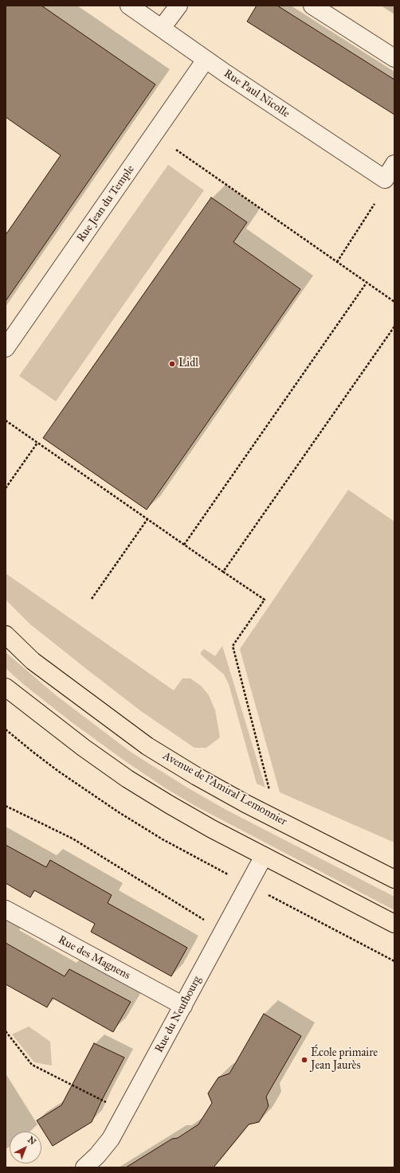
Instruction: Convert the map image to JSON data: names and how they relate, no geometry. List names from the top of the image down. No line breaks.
{"streets":{"main road":["Avenue de l'Amiral Lemonnier"],"street":["Rue Paul Nicolle","Rue Jean du Temple","Rue des Magnens","Rue du Neufbourg"]},"crossings":[["Rue Paul Nicolle","Rue Jean du Temple"],["Rue des Magnens","Rue du Neufbourg"]],"places":["Lidl","École primaire Jean Jaurès"],"north":"top right"}
